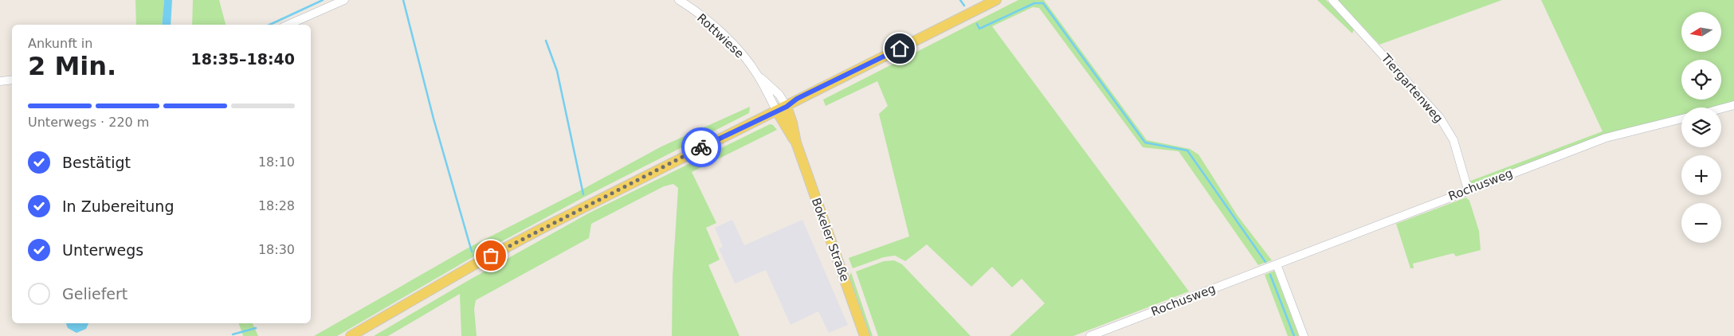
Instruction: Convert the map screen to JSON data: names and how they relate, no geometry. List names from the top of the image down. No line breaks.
{"streets":{"main road":["Bokeler Straße"],"street":["Rottwiese","Tiergartenweg","Rochusweg"]},"crossings":[["Rottwiese","Bokeler Straße"],["Tiergartenweg","Rochusweg"]],"north":"left","page":{"map_buttons":["+","−"],"heading":["2 Min.","Ankunft in","18:35–18:40"],"bar":"Unterwegs · 220 m","list":[["Bestätigt","18:10"],["In Zubereitung","18:28"],["Unterwegs","18:30"],"Geliefert"]}}
